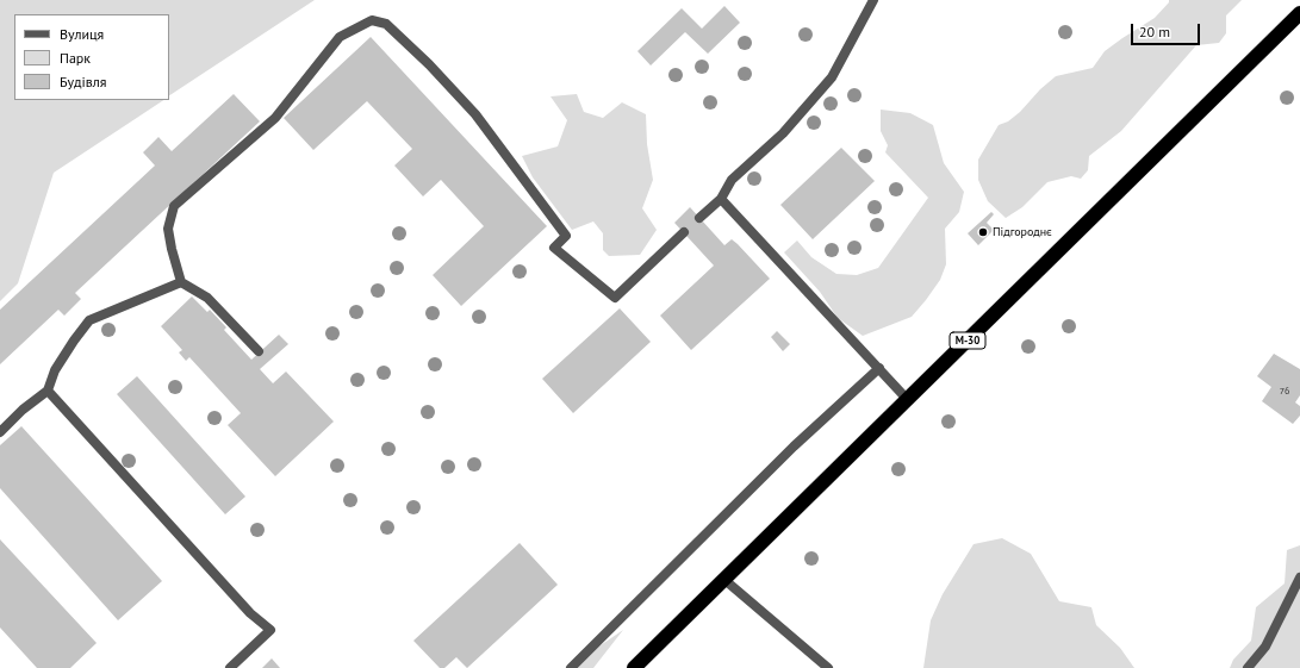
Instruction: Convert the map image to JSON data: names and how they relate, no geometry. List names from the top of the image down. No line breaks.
{"streets":{"highway":["М-30"]},"places":["Підгороднє"],"house_numbers":["76"],"legend":["Вулиця","Парк","Будівля"],"scale_bar":"20 m"}
